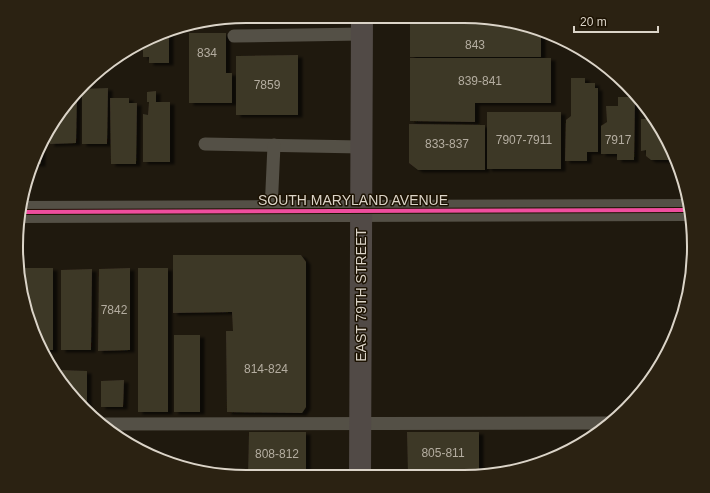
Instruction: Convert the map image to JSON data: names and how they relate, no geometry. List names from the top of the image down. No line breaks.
{"streets":{"main road":["EAST 79TH STREET"],"street":["SOUTH MARYLAND AVENUE"]},"crossings":[["SOUTH MARYLAND AVENUE","EAST 79TH STREET"]],"house_numbers":["843","834","839-841","7859","7907-7911","7917","833-837","7842","814-824","805-811","808-812"],"scale_bar":"20 m"}
